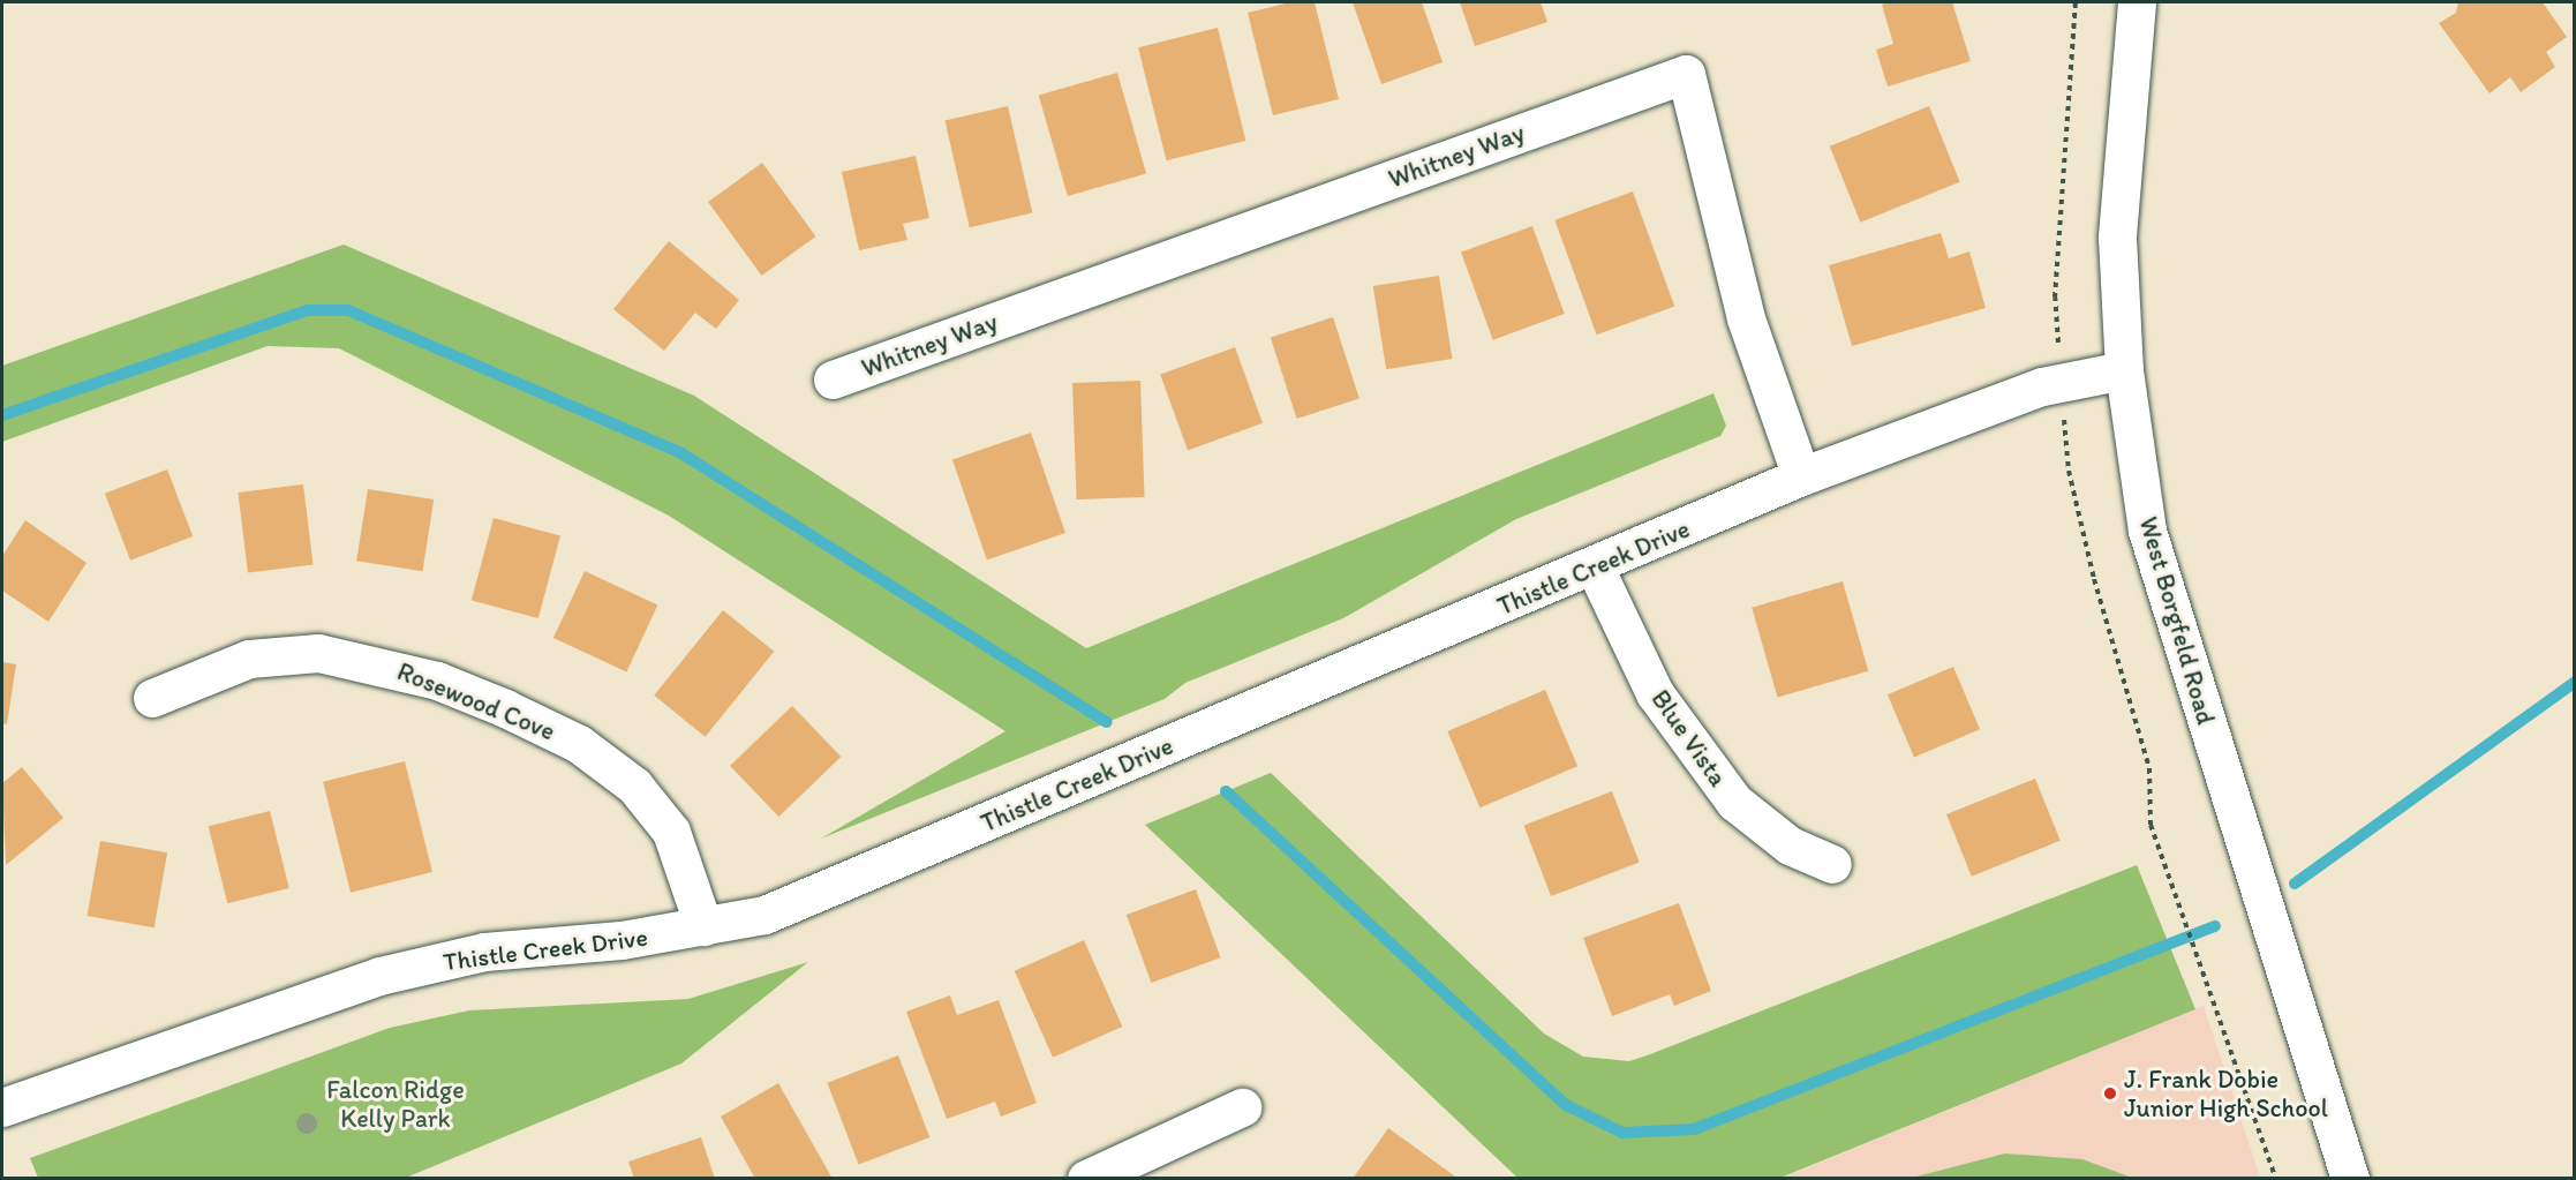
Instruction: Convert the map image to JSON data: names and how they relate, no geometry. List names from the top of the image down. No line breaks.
{"streets":{"street":["Whitney Way","Thistle Creek Drive","West Borgfeld Road","Rosewood Cove","Blue Vista"]},"crossings":[["Whitney Way","Thistle Creek Drive"],["Thistle Creek Drive","West Borgfeld Road"],["Thistle Creek Drive","Rosewood Cove"],["Thistle Creek Drive","Blue Vista"]],"parks":["Falcon Ridge Kelly Park"],"places":["J. Frank Dobie Junior High School"]}
